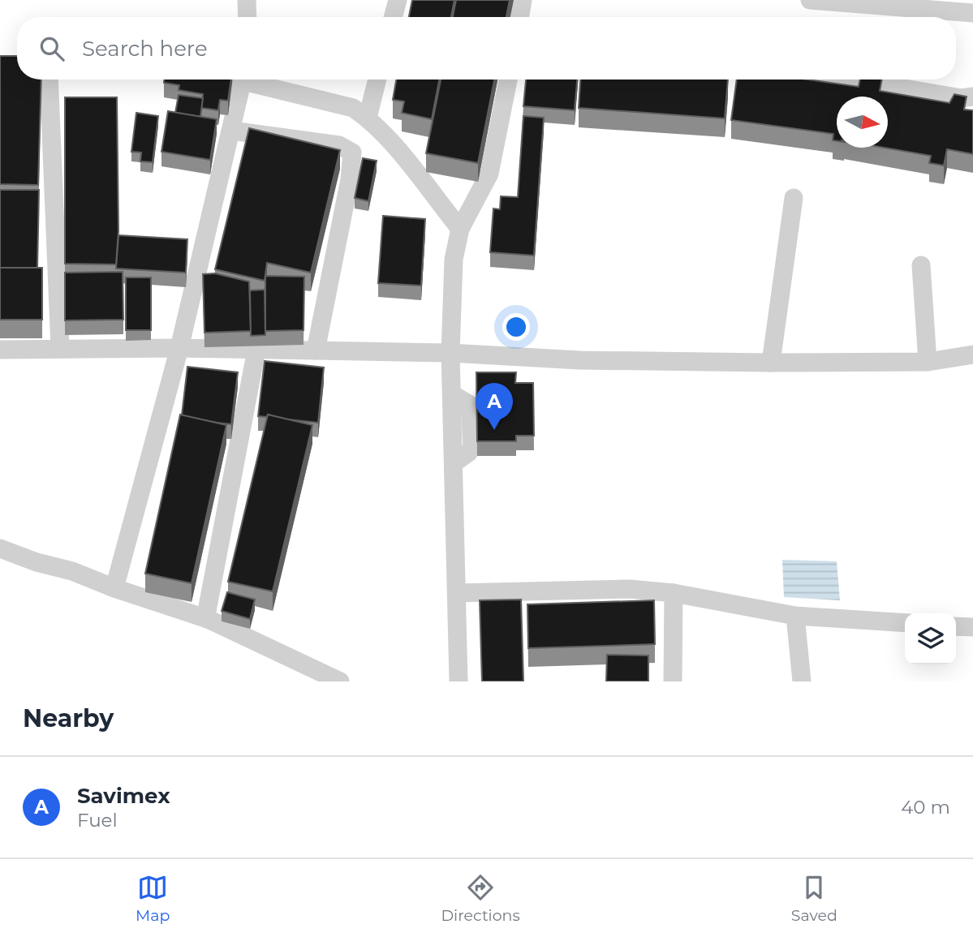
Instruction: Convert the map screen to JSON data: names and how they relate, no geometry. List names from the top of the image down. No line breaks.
{"north":"right","page":{"search":"Search here","pins":"A","heading":"Nearby","list":[{"mark":"A","name":"Savimex","note":"Fuel","value":"40 m"}],"nav":["Map","Directions","Saved"]}}
